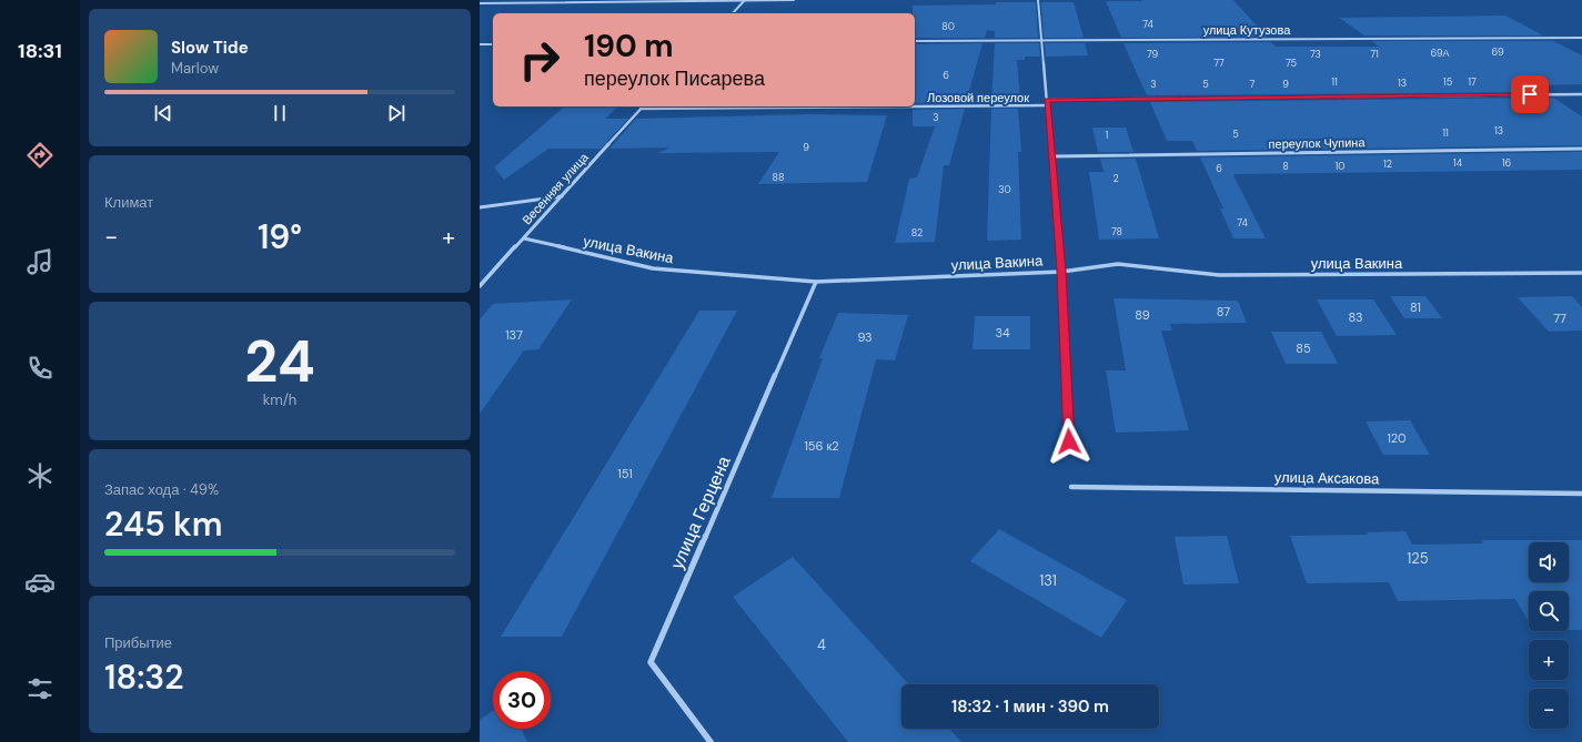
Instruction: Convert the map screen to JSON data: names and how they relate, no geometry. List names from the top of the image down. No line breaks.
{"streets":{"street":["улица Кутузова","Лозовой переулок","переулок Чупина","Весенняя улица","улица Вакина","улица Аксакова","улица Герцена"]},"crossings":[["Лозовой переулок","Весенняя улица"],["Весенняя улица","улица Вакина"],["улица Вакина","улица Герцена"]],"house_numbers":["74","80","69","69А","79","73","71","77","75","6","11","15","17","13","3","5","7","9","3","13","11","5","1","9","14","16","12","8","10","6","88","2","30","74","78","82","81","87","89","83","77","34","137","93","85","120","156 к2","151","125","131","4"],"page":{"tabs":"18:31","turn":["190 m","переулок Писарева"],"song":["Slow Tide","Marlow"],"tile":["Климат",["24","km/h"],["Запас хода · 49%","245 km"],["Прибытие","18:32"]],"heat":["−","19°","+"],"map_buttons":["+","−"],"limit":"30","trip":"18:32 · 1 мин · 390 m"}}
